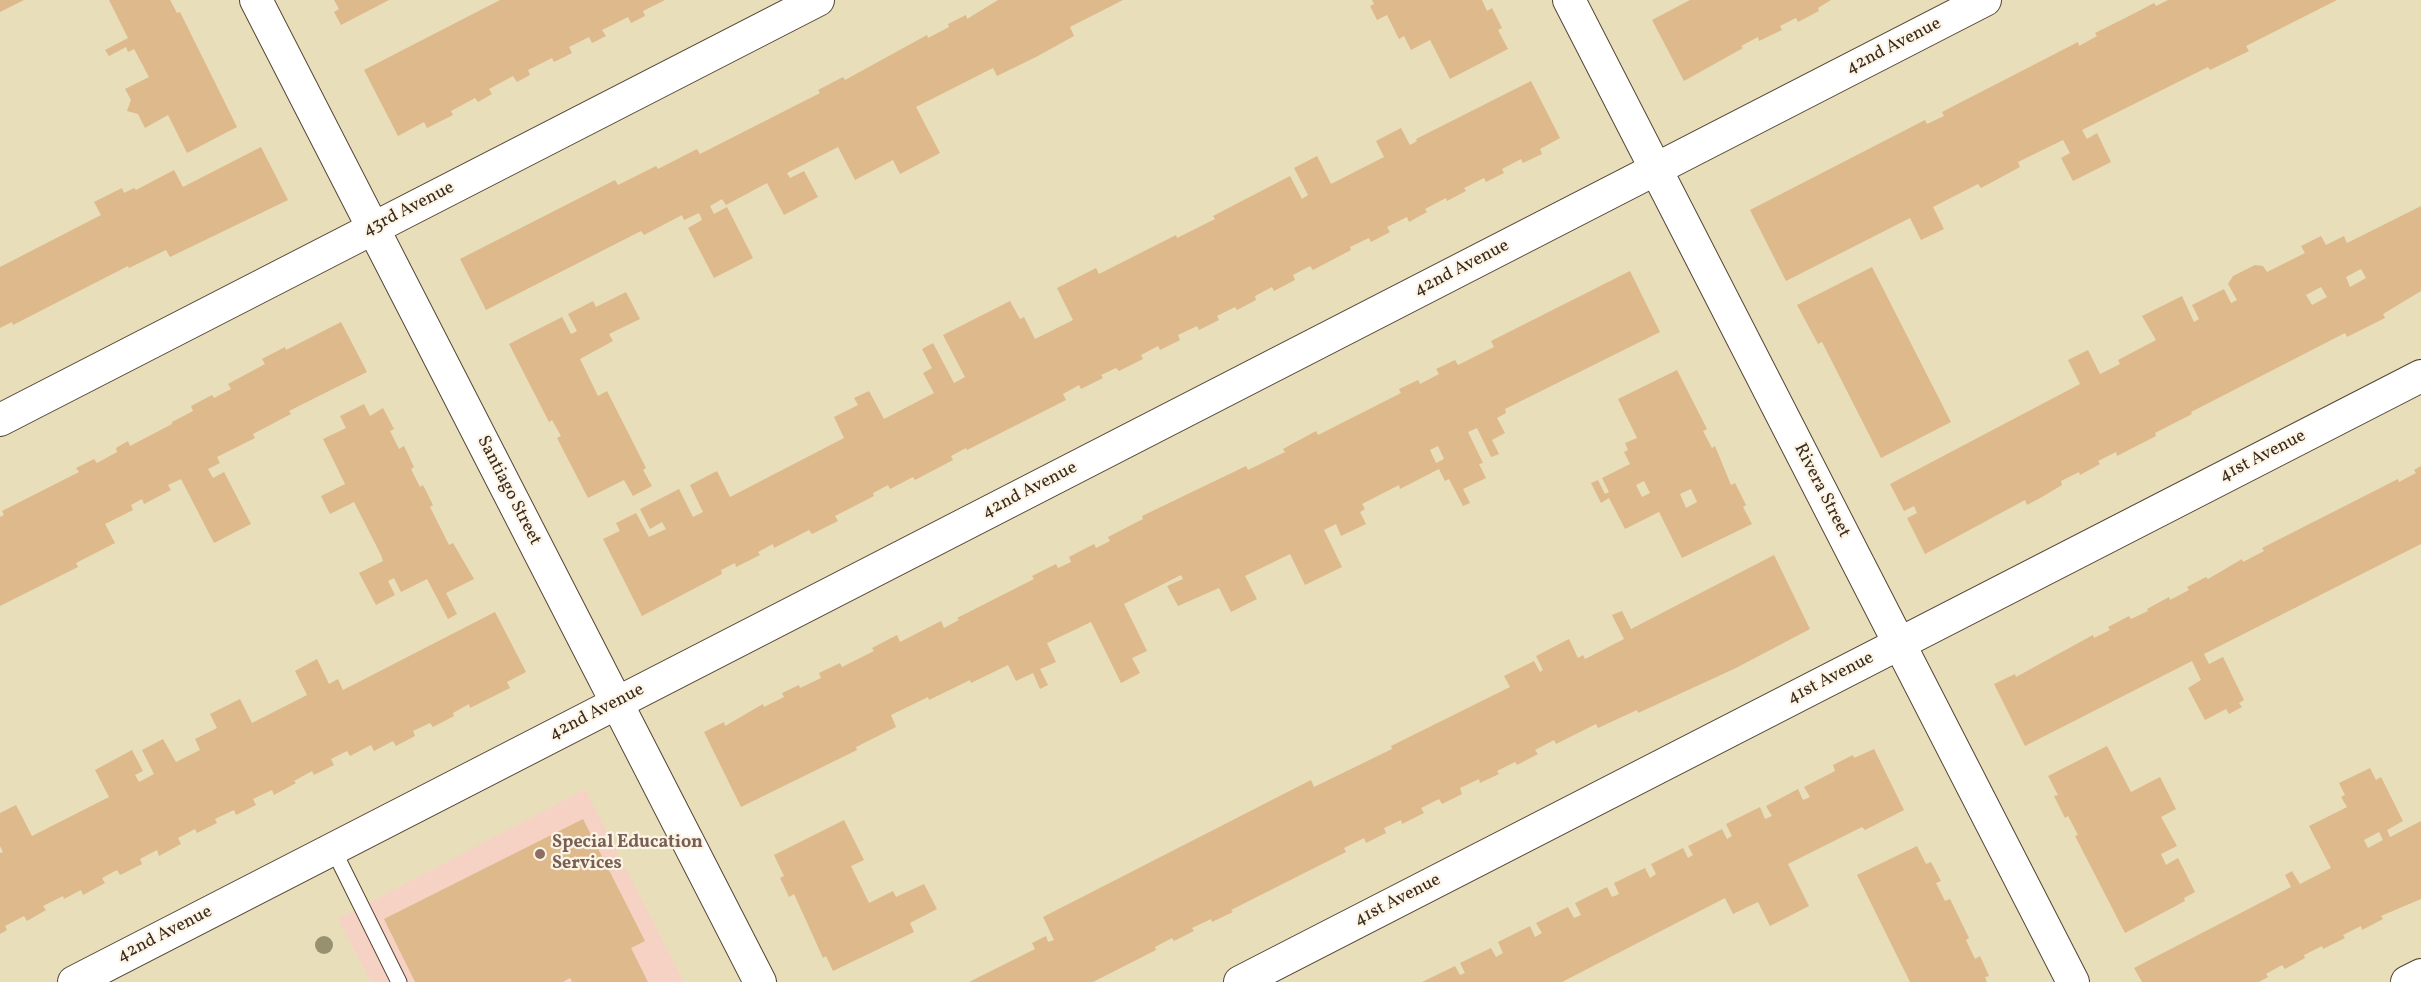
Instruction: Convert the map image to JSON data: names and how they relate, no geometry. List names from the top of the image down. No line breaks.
{"streets":{"street":["42nd Avenue","43rd Avenue","41st Avenue","Santiago Street","Rivera Street"]},"crossings":[["42nd Avenue","Santiago Street"],["42nd Avenue","Rivera Street"],["43rd Avenue","Santiago Street"],["41st Avenue","Rivera Street"]],"places":["Special Education Services"]}
